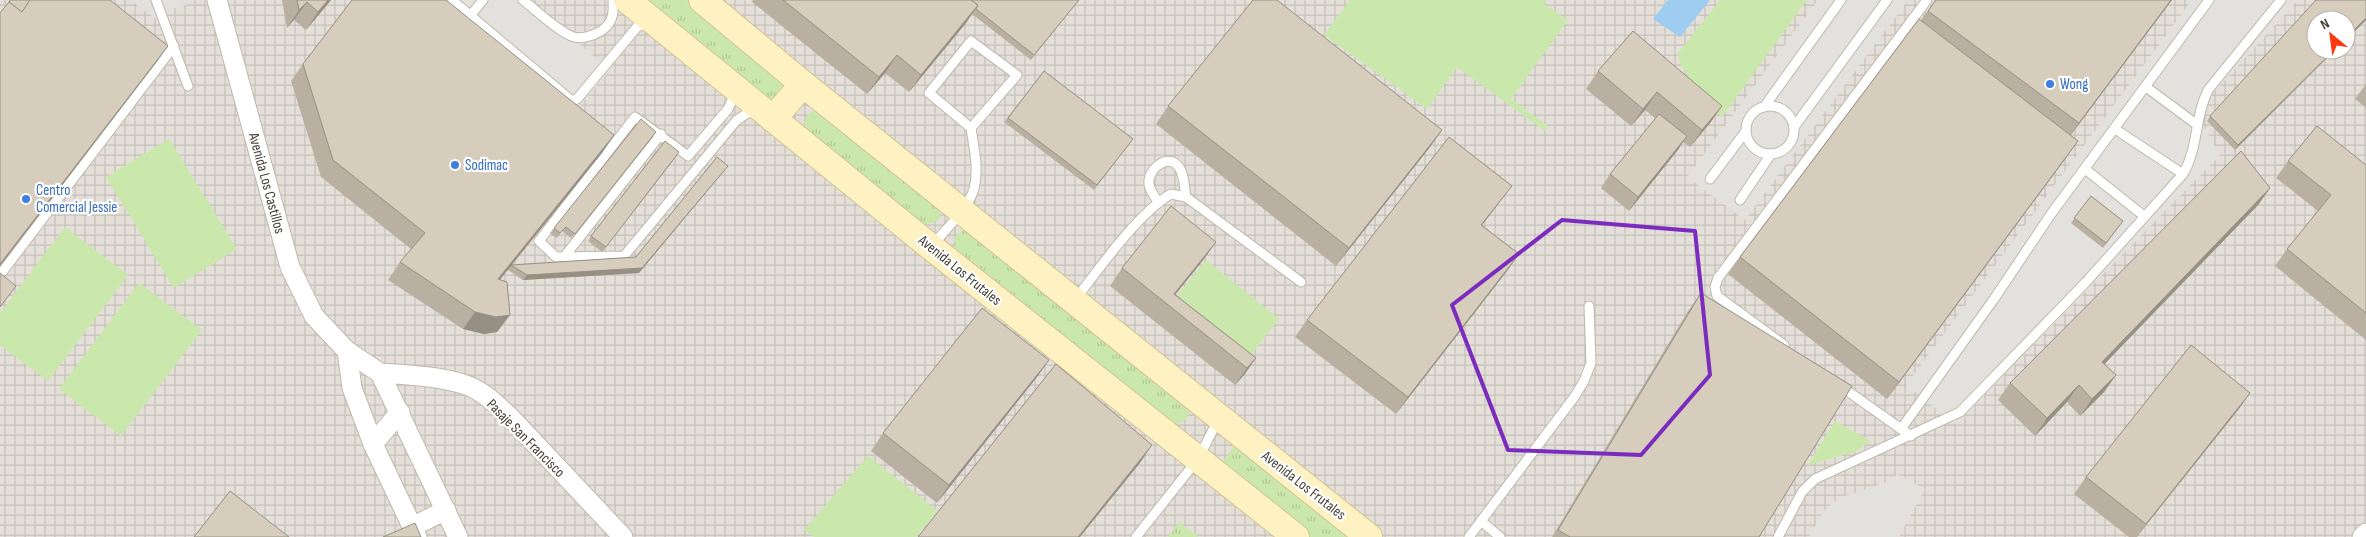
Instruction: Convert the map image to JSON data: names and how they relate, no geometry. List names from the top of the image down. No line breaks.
{"streets":{"main road":["Avenida Los Frutales"],"street":["Avenida Los Castillos","Pasaje San Francisco"]},"crossings":[["Avenida Los Castillos","Pasaje San Francisco"]],"places":["Wong","Sodimac","Centro Comercial Jessie"],"north":"top left"}
